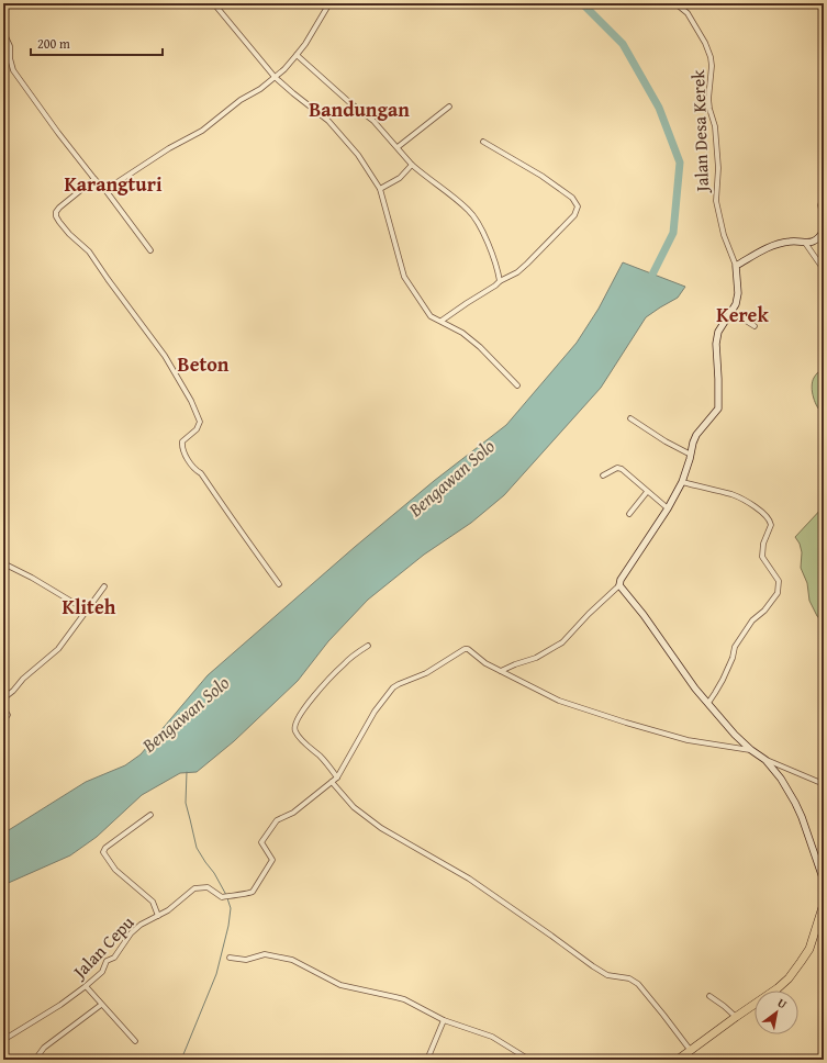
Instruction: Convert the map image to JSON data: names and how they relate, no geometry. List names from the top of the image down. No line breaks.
{"streets":{"street":["Jalan Desa Kerek","Jalan Cepu"]},"districts":["Bandungan","Karangturi","Kerek","Beton","Kliteh"],"water":["Bengawan Solo"],"scale_bar":"200 m","north":"top right"}
